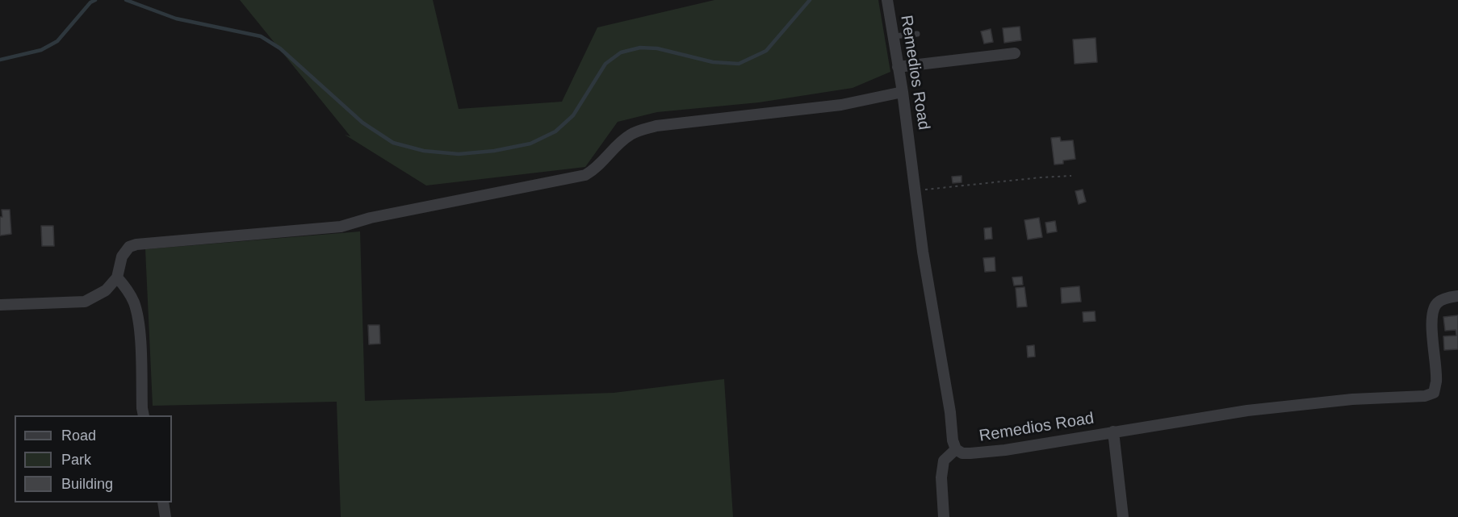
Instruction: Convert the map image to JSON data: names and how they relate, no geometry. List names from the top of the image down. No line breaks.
{"streets":{"street":["Remedios Road"]},"legend":["Road","Park","Building"]}
